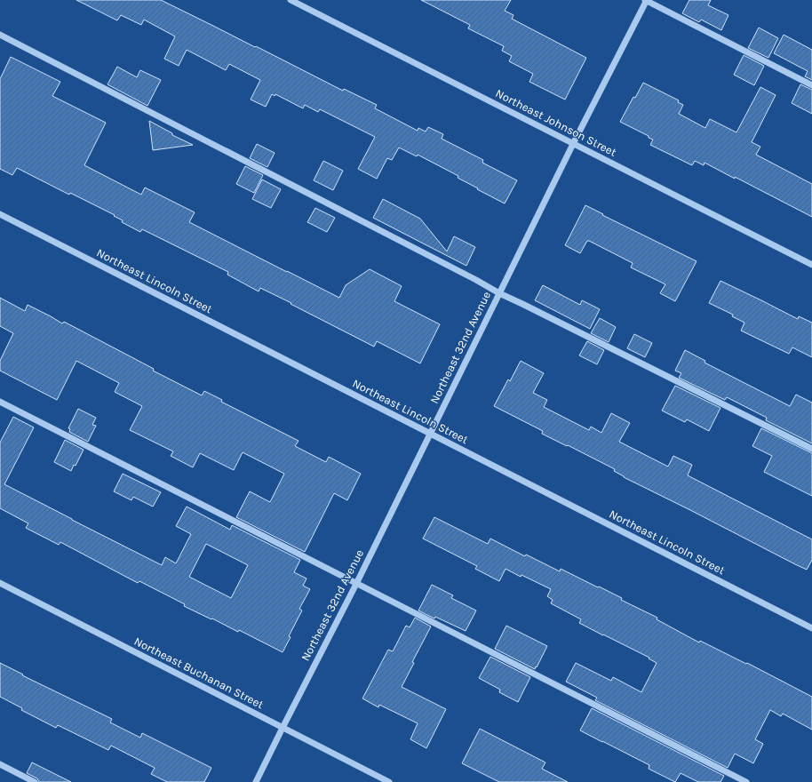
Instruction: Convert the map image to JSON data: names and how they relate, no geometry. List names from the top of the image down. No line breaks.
{"streets":{"street":["Northeast Johnson Street","Northeast Lincoln Street","Northeast 32nd Avenue","Northeast Buchanan Street"]},"crossings":[["Northeast Johnson Street","Northeast 32nd Avenue"],["Northeast Lincoln Street","Northeast 32nd Avenue"],["Northeast 32nd Avenue","Northeast Buchanan Street"]]}
